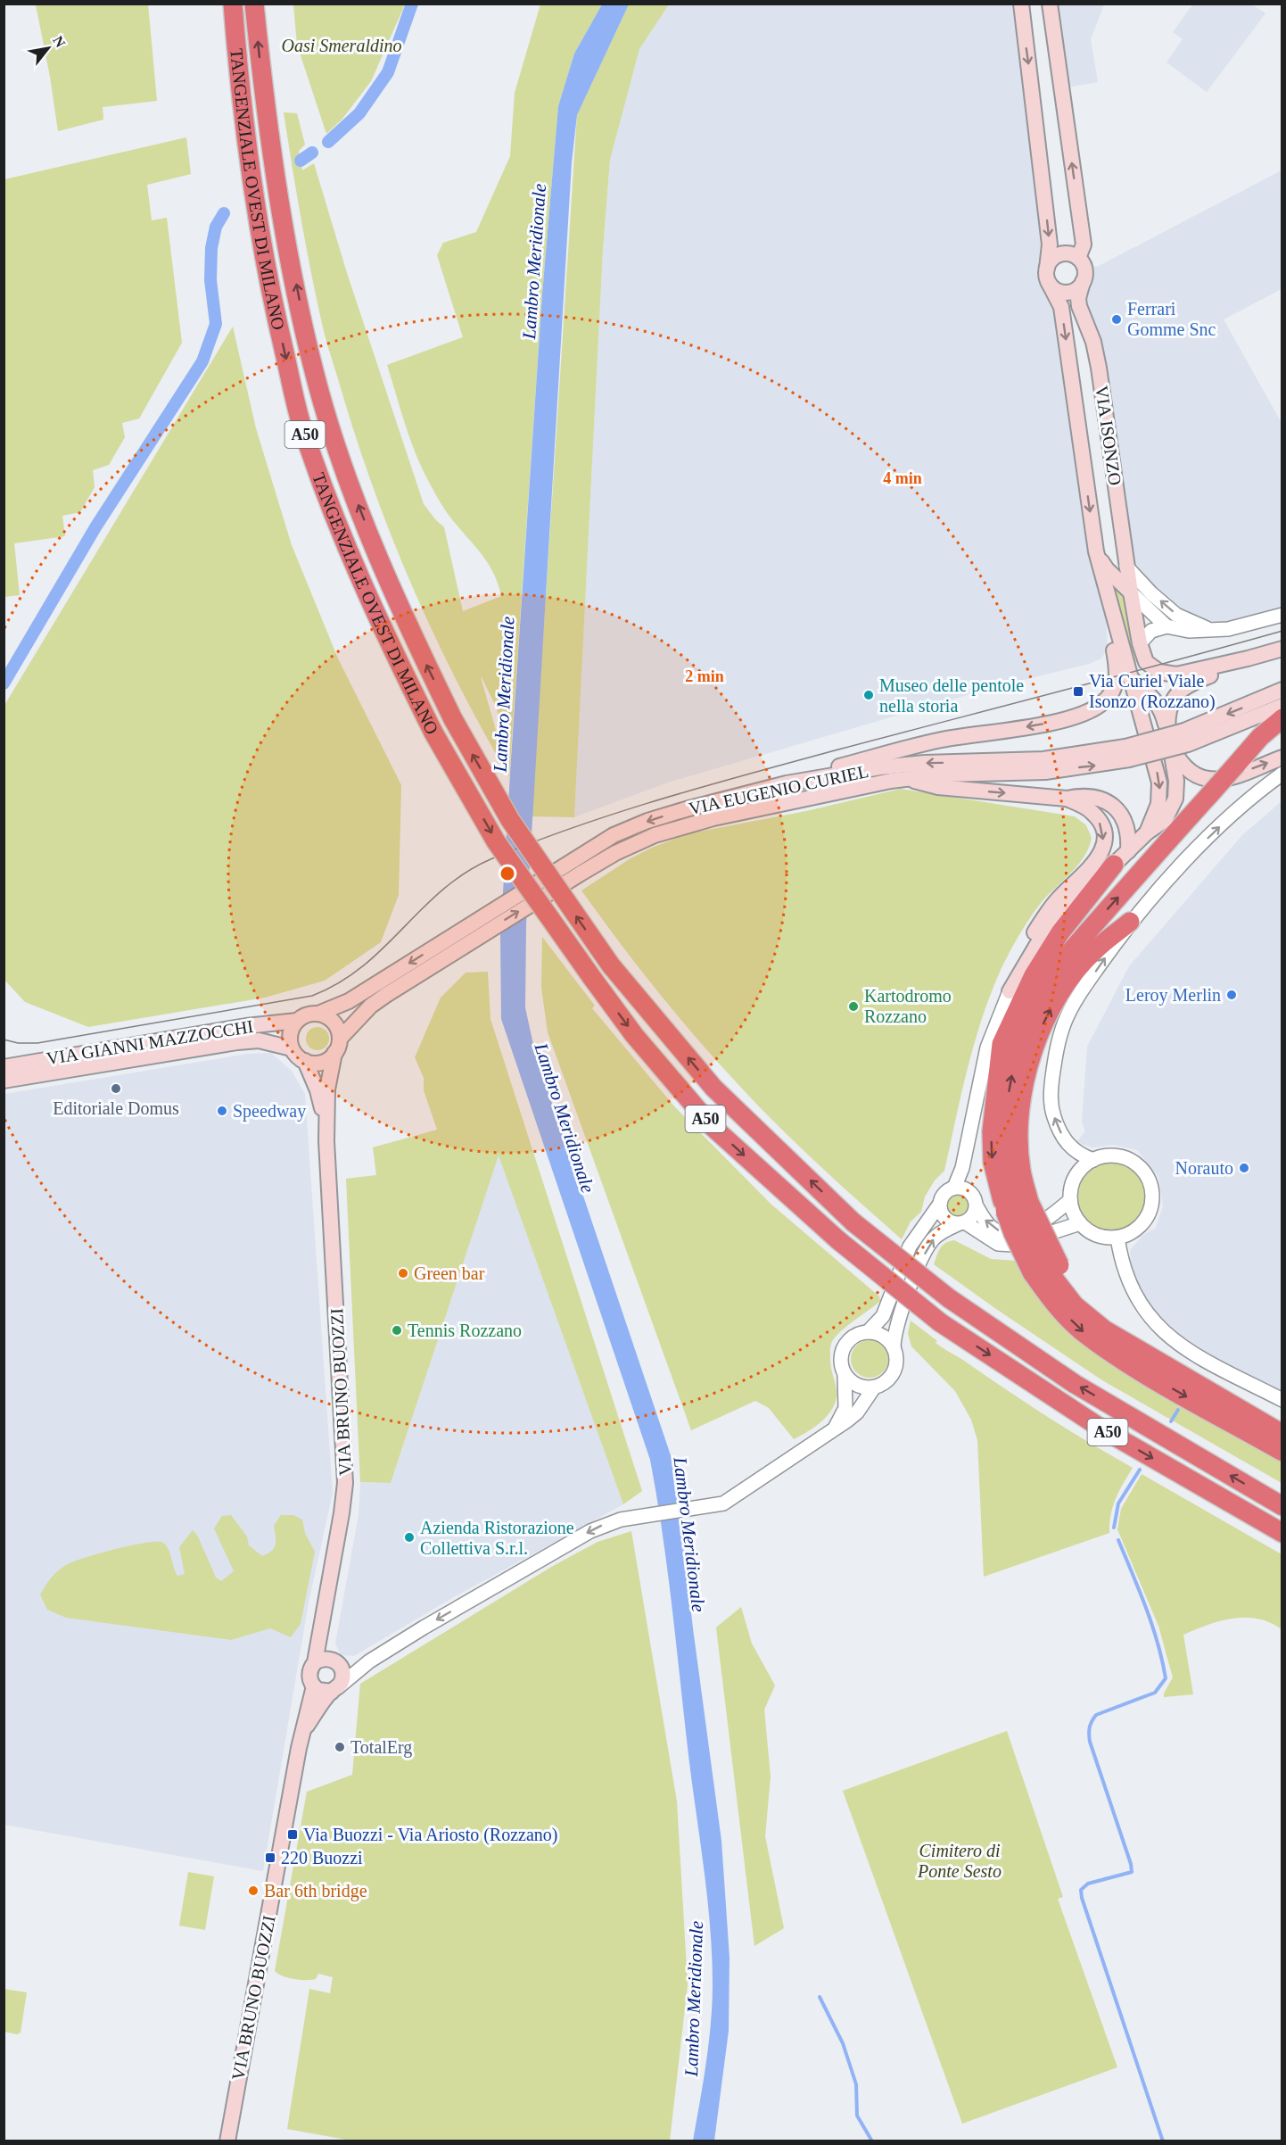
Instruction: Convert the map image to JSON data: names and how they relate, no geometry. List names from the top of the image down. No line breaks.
{"streets":{"highway":["TANGENZIALE OVEST DI MILANO","A50"],"main road":["VIA ISONZO","VIA EUGENIO CURIEL","VIA GIANNI MAZZOCCHI","VIA BRUNO BUOZZI"]},"crossings":[["VIA EUGENIO CURIEL","VIA GIANNI MAZZOCCHI"],["VIA EUGENIO CURIEL","VIA BRUNO BUOZZI"],["VIA GIANNI MAZZOCCHI","VIA BRUNO BUOZZI"]],"water":["Lambro Meridionale"],"parks":["Oasi Smeraldino","Cimitero di Ponte Sesto"],"places":{"other":["Ferrari Gomme Snc","Museo delle pentole nella storia","Leroy Merlin","Kartodromo Rozzano","Editoriale Domus","Speedway","Norauto","Green bar","Tennis Rozzano","Azienda Ristorazione Collettiva S.r.l.","TotalErg","Bar 6th bridge"],"transit":["Via Curiel Viale Isonzo (Rozzano)","Via Buozzi - Via Ariosto (Rozzano)","220 Buozzi"]},"north":"top right","rings":["4 min","2 min"]}
